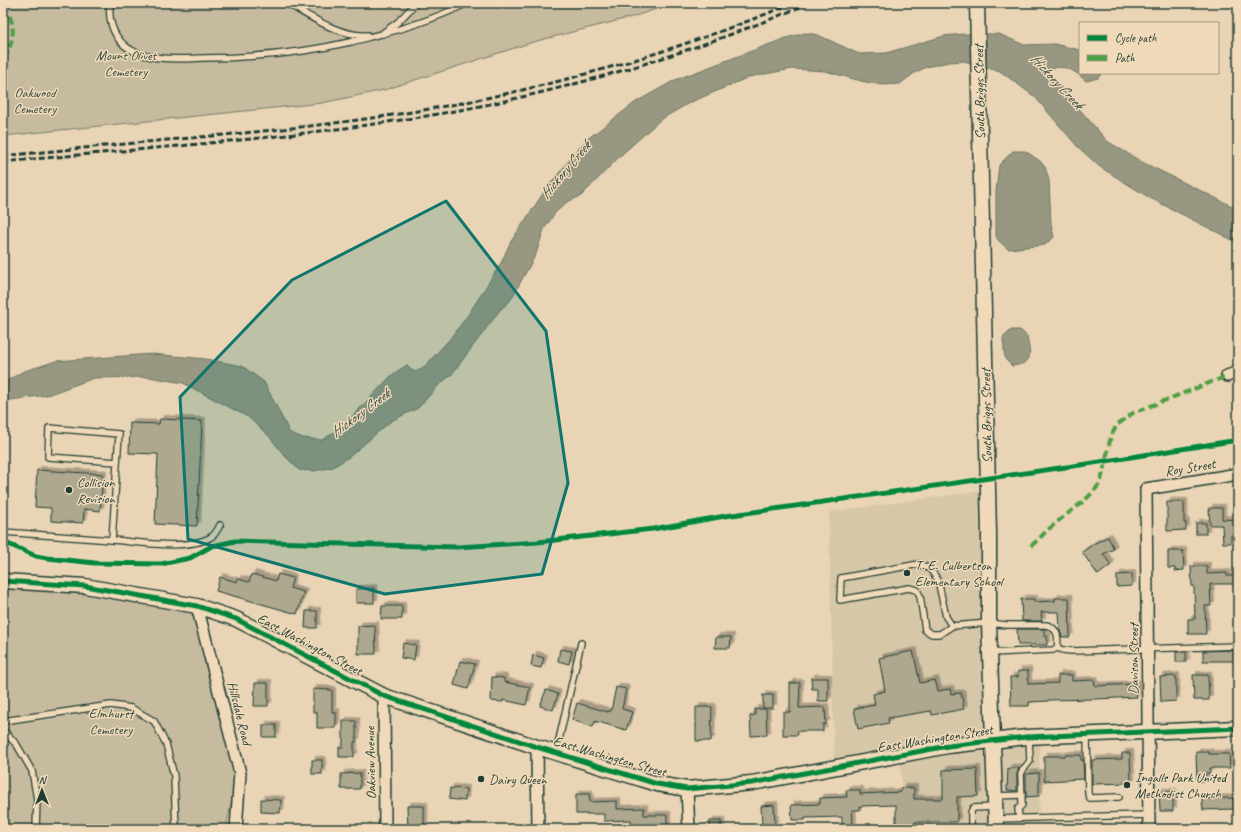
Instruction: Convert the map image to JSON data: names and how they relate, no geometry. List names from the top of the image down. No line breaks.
{"streets":{"street":["South Briggs Street","Roy Street","East Washington Street","Davison Street","Hillsdale Road","Oakview Avenue"]},"crossings":[["South Briggs Street","East Washington Street"],["Roy Street","Davison Street"],["East Washington Street","Davison Street"],["East Washington Street","Hillsdale Road"],["East Washington Street","Oakview Avenue"]],"water":["Hickory Creek"],"parks":["Mount Olivet Cemetery","Oakwood Cemetery","Elmhurst Cemetery"],"places":["Collision Revision","T. E. Culbertson Elementary School","Dairy Queen","Ingalls Park United Methodist Church"],"legend":["Cycle path","Path"],"north":"top"}
